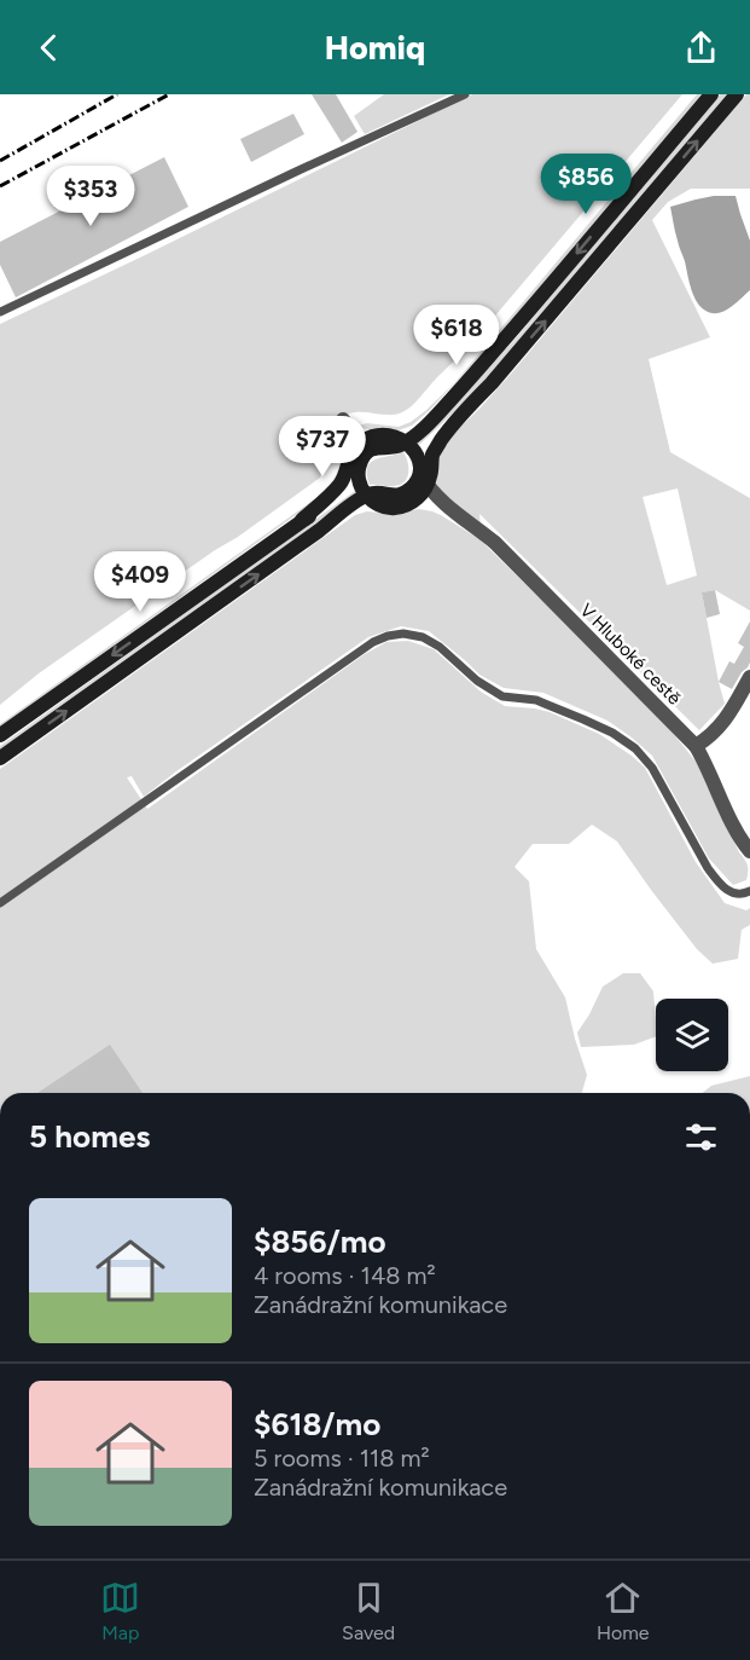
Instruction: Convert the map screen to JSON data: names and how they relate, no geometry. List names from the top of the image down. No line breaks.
{"streets":{"street":["V Hluboké cestě"]},"page":{"header":"Homiq","price":["$856","$353","$618","$737","$409"],"heading":"5 homes","list":[{"name":"$856/mo","note":"4 rooms · 148 m² · Zanádražní komunikace"},{"name":"$618/mo","note":"5 rooms · 118 m² · Zanádražní komunikace"}],"tabs":["Map","Saved","Home"]}}
